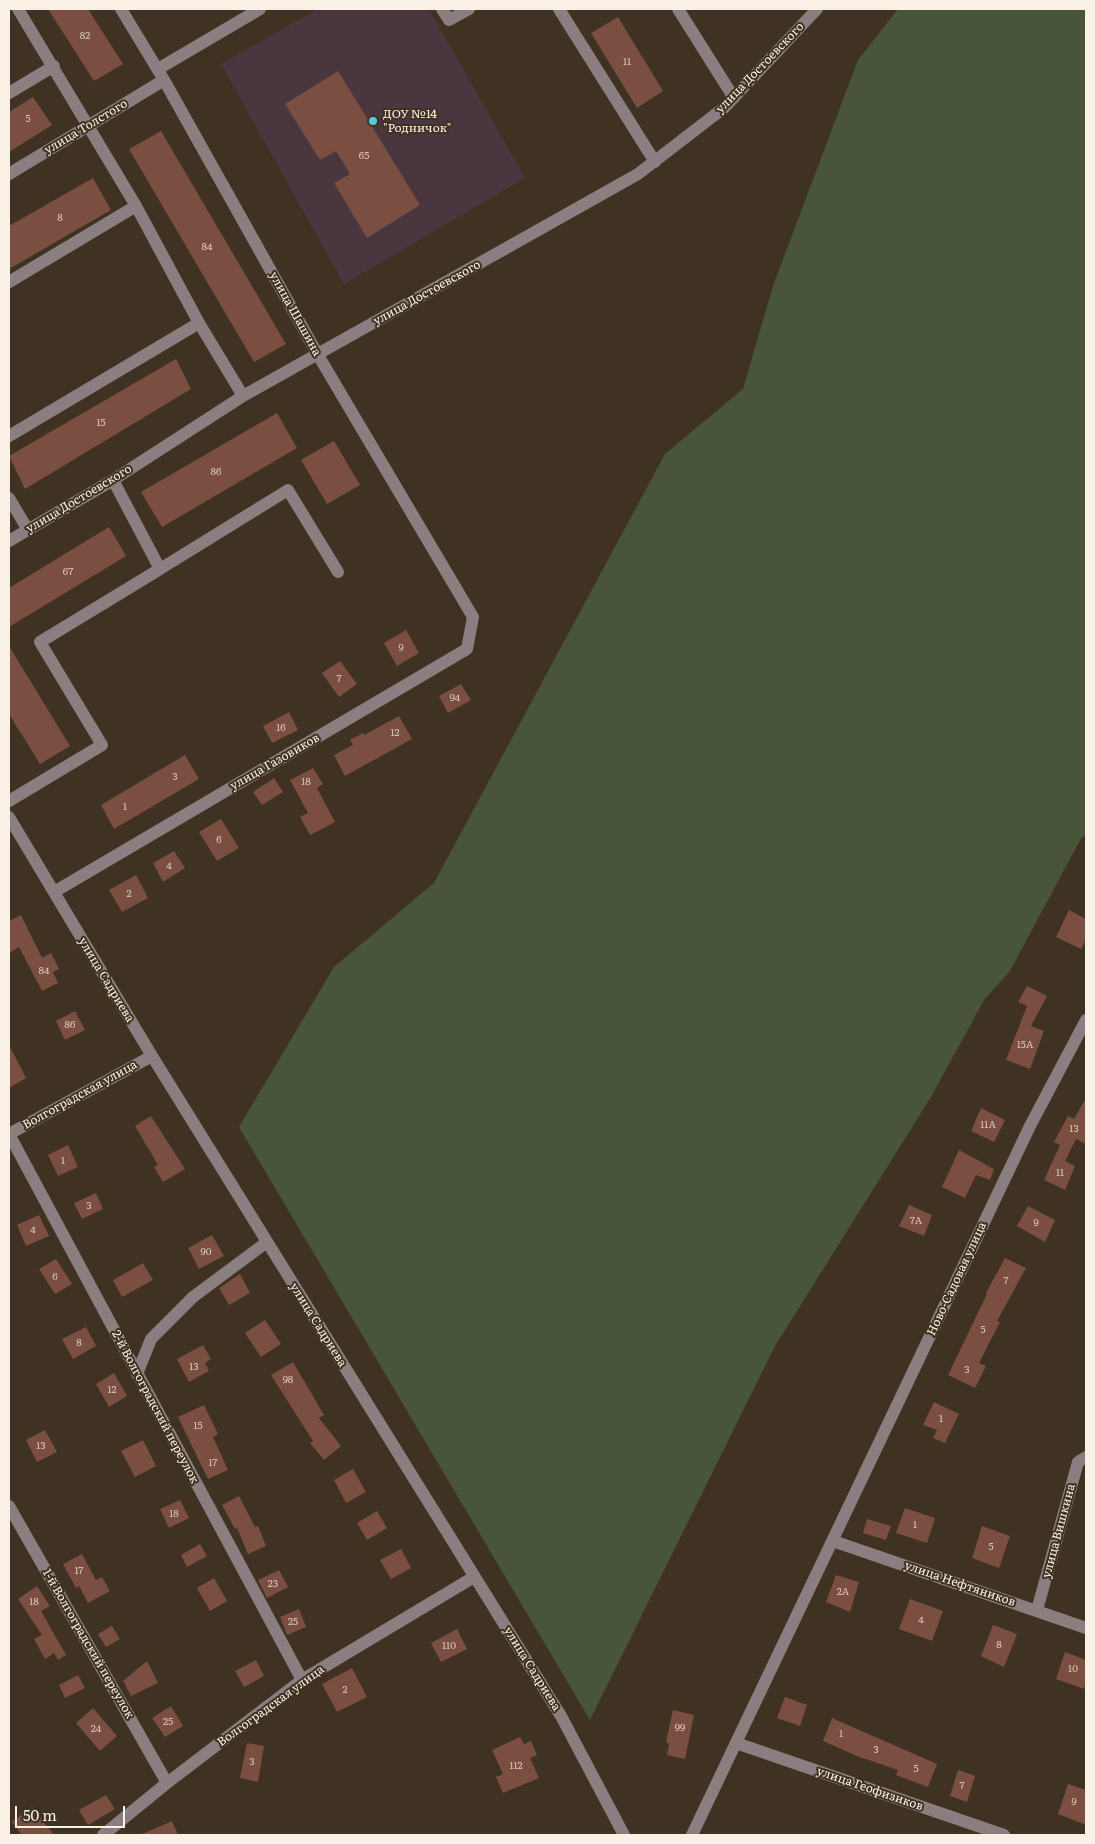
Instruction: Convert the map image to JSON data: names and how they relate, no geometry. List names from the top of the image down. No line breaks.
{"streets":{"street":["улица Достоевского","улица Толстого","улица Шашина","улица Газовиков","улица Садриева","Волгоградская улица","Ново-Садовая улица","2-й Волгоградский переулок","улица Вишкина","улица Нефтяников","1-й Волгоградский переулок","улица Геофизиков"]},"crossings":[["улица Достоевского","улица Шашина"],["улица Толстого","улица Шашина"],["улица Шашина","улица Газовиков"],["улица Газовиков","улица Садриева"],["улица Садриева","Волгоградская улица"],["Волгоградская улица","2-й Волгоградский переулок"],["Волгоградская улица","1-й Волгоградский переулок"],["Ново-Садовая улица","улица Нефтяников"],["Ново-Садовая улица","улица Геофизиков"],["улица Вишкина","улица Нефтяников"]],"places":["ДОУ №14 \"Родничок\""],"house_numbers":["82","11","5","65","8","84","15","86","67","9","7","94","16","12","3","18","1","6","4","2","84","86","15А","11А","13","1","11","3","7А","9","4","90","6","7","5","8","13","3","98","12","1","15","13","17","18","1","5","17","23","2А","18","4","25","8","110","10","2","25","99","24","1","3","3","112","5","7","9"],"scale_bar":"50 m"}
